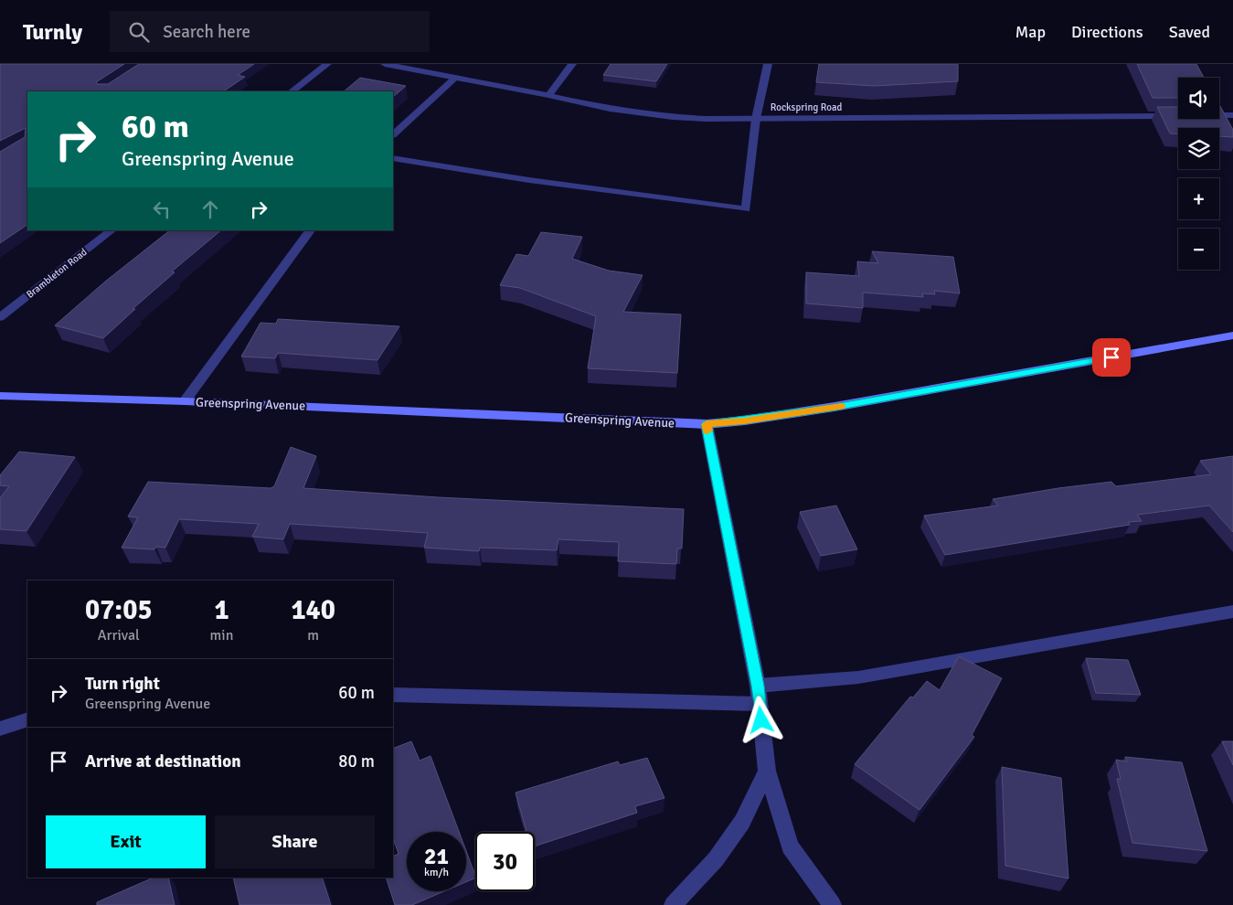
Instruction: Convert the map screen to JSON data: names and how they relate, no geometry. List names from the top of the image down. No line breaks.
{"streets":{"main road":["Greenspring Avenue"],"street":["Rockspring Road","Brambleton Road"]},"page":{"header":"Turnly","search":"Search here","nav":["Map","Directions","Saved"],"map_buttons":["+","−"],"turn":["60 m","Greenspring Avenue"],"eta":["07:05","Arrival","1","min","140","m"],"list":[{"name":"Turn right","note":"Greenspring Avenue","value":"60 m"},{"name":"Arrive at destination","value":"80 m"}],"buttons":["Exit","Share"],"speed":"21 km/h","limit":"30"}}
